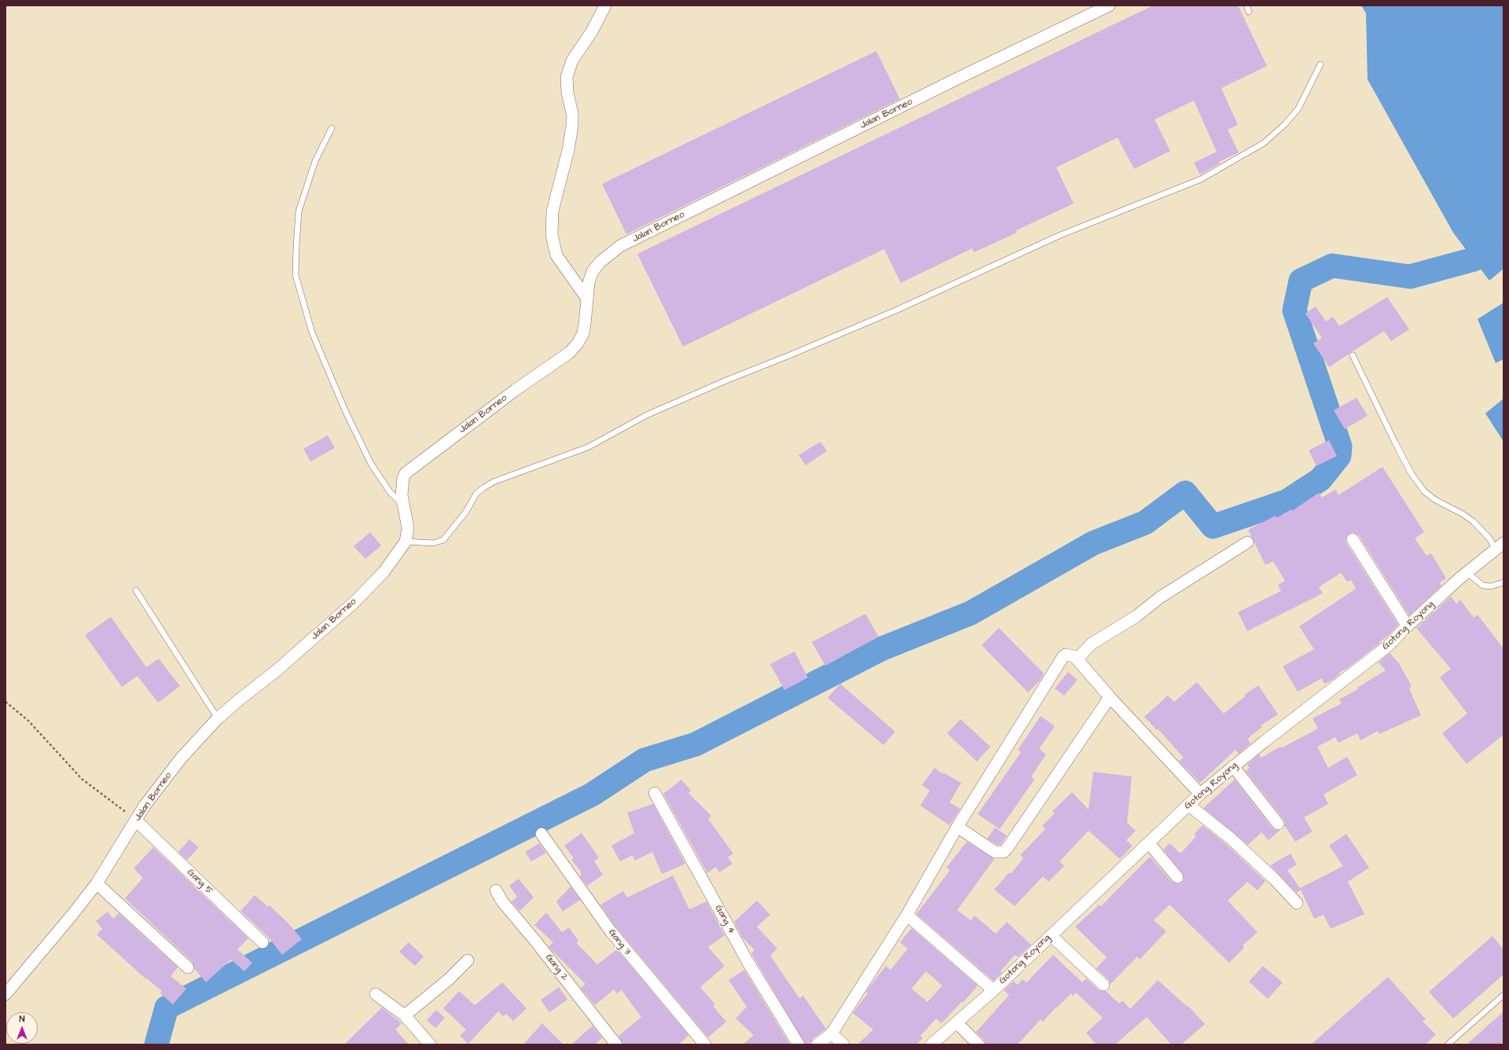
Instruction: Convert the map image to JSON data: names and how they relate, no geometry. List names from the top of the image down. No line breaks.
{"streets":{"street":["Jalan Borneo","Gotong Royong","Gang 5","Gang 4","Gang 3","Gang 2"]},"crossings":[["Jalan Borneo","Gang 5"]],"north":"top"}
